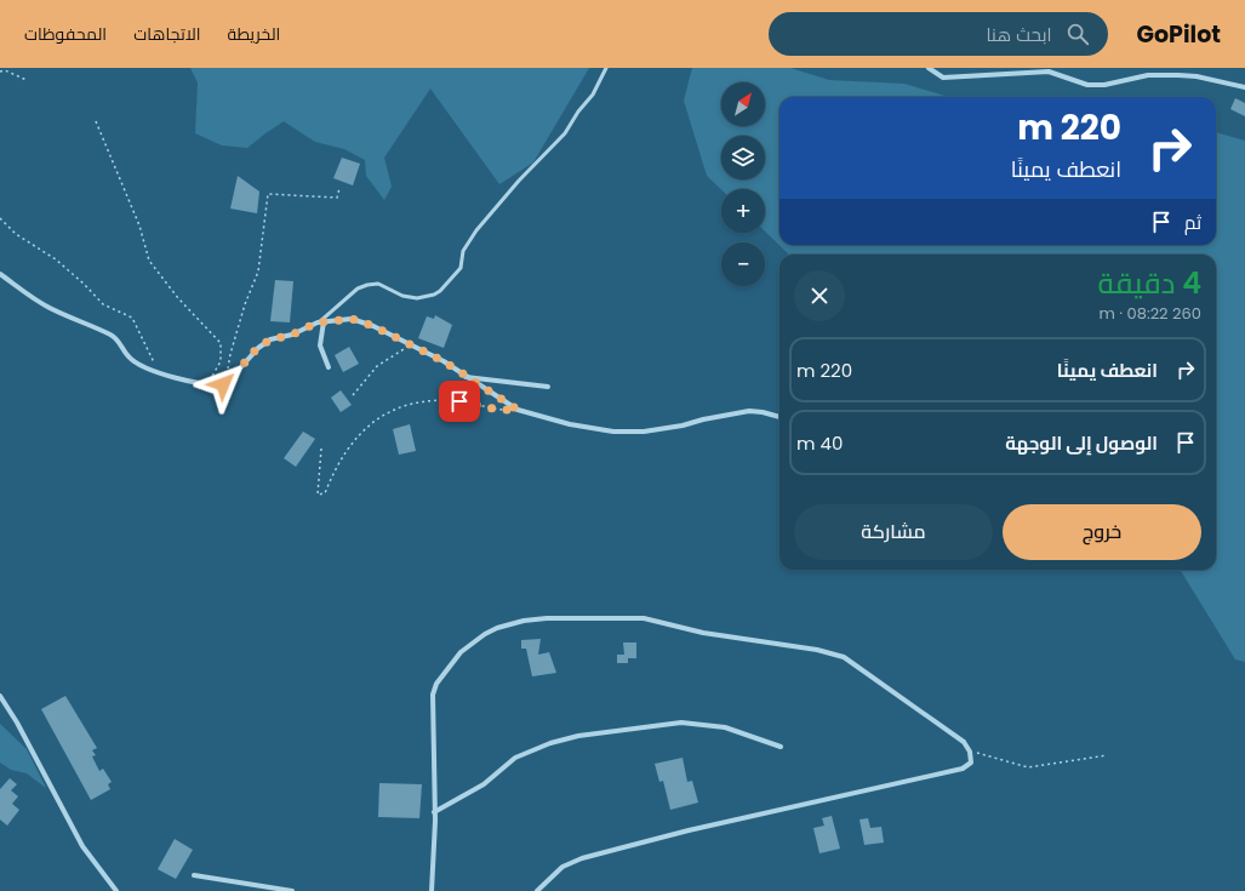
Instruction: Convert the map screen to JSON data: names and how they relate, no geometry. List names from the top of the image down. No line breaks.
{"north":"top right","page":{"header":"GoPilot","search":"ابحث هنا","nav":["الخريطة","الاتجاهات","المحفوظات"],"map_buttons":["+","−"],"turn":["220 m","انعطف يمينًا"],"then":"ثم","heading":["4 دقيقة","260 m · 08:22"],"list":[{"name":"انعطف يمينًا","value":"220 m"},{"name":"الوصول إلى الوجهة","value":"40 m"}],"buttons":["خروج","مشاركة"]}}
